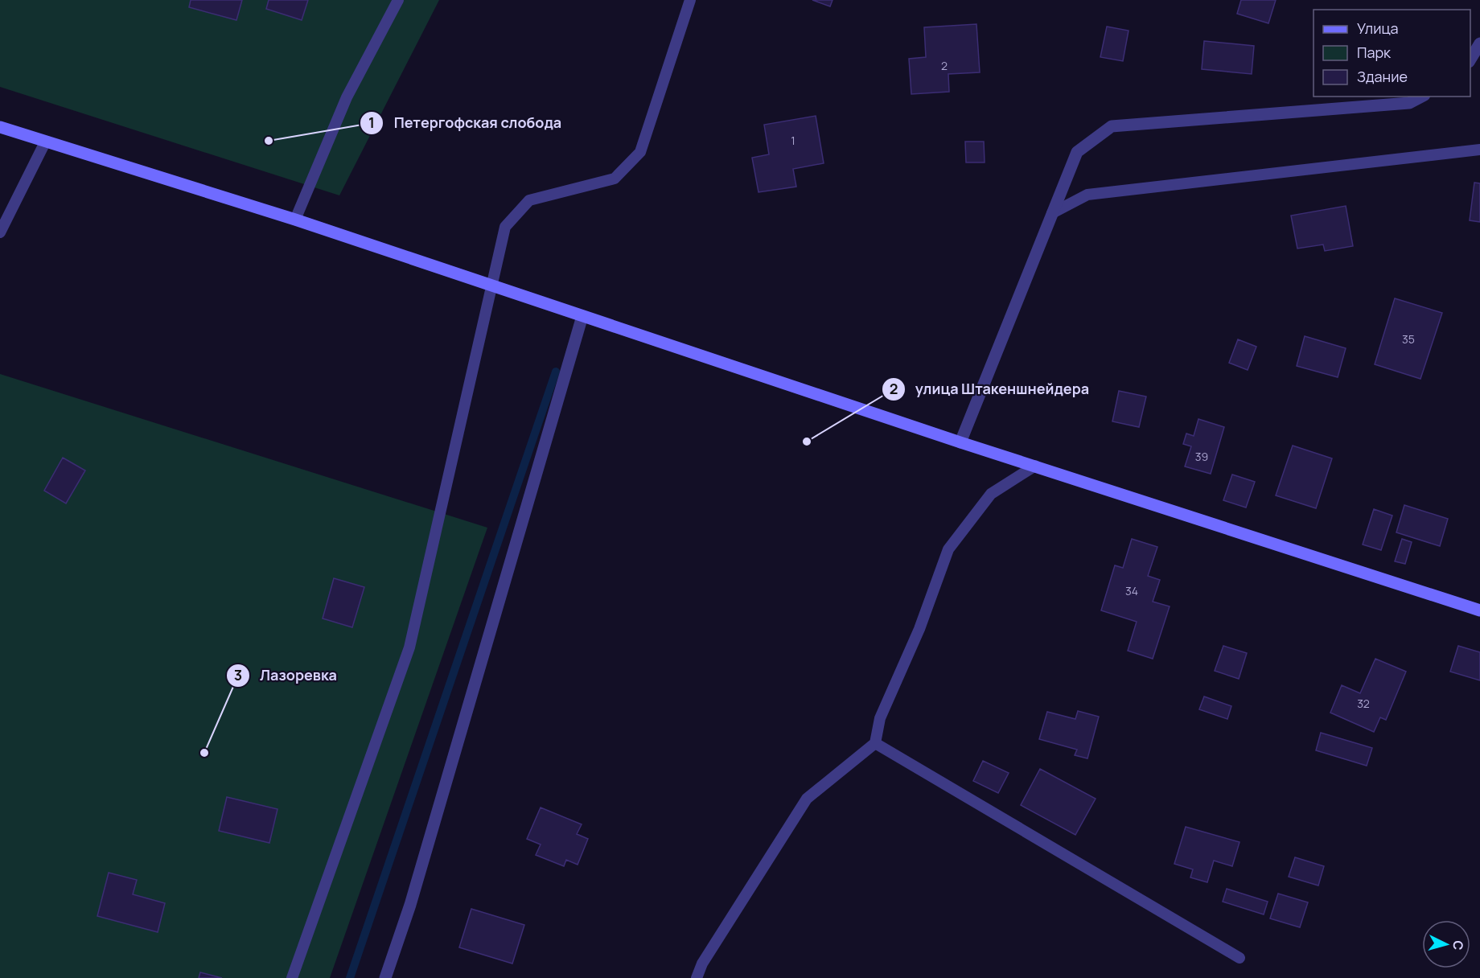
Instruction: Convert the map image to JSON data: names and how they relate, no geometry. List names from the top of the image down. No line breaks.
{"places":["Петергофская слобода","улица Штакеншнейдера","Лазоревка"],"house_numbers":["2","1","35","39","34","32"],"legend":["Улица","Парк","Здание"],"north":"right"}
